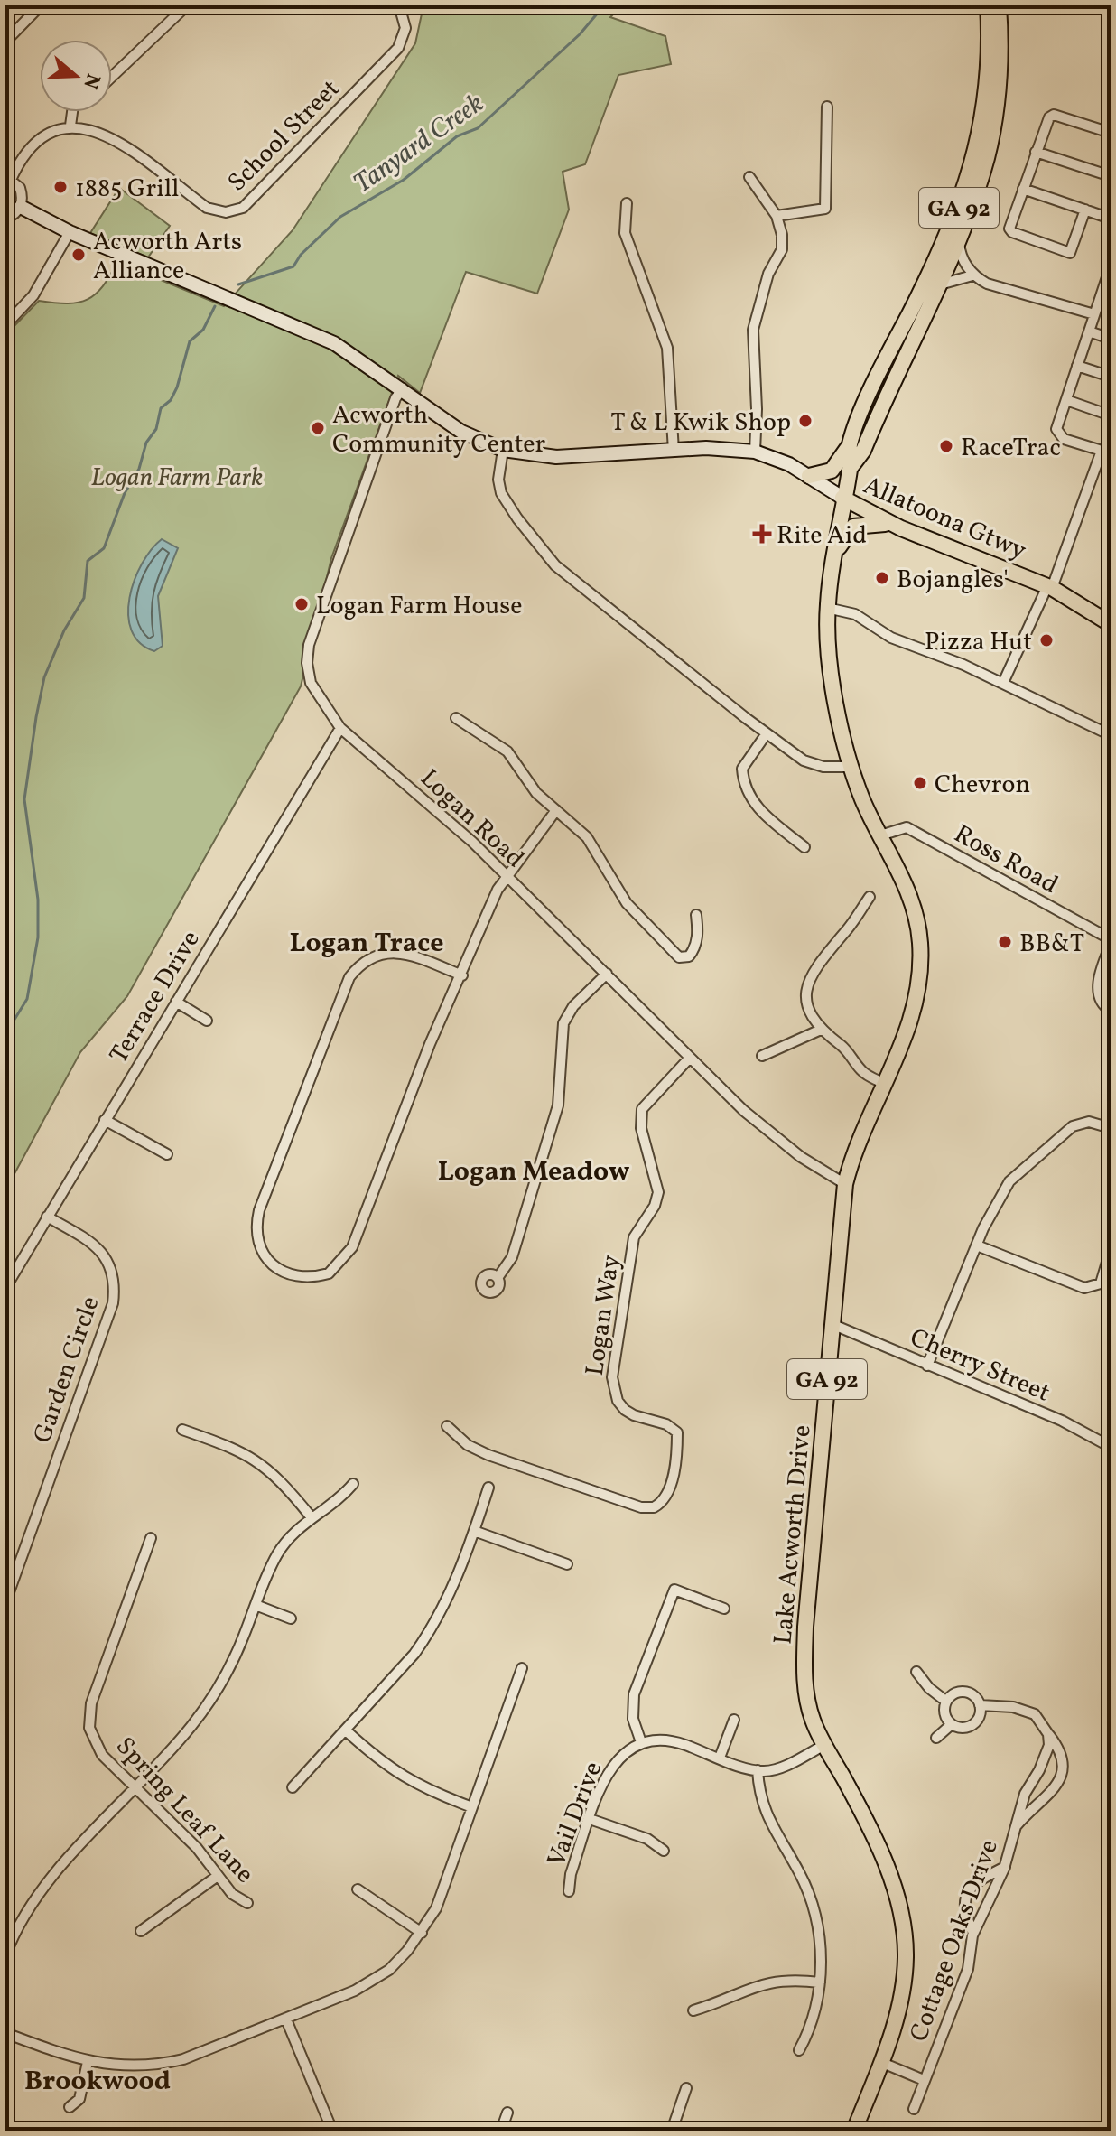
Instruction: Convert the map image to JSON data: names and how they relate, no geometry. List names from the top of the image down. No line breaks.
{"streets":{"main road":["GA 92","Allatoona Gtwy","Lake Acworth Drive"],"street":["School Street","Logan Road","Ross Road","Terrace Drive","Logan Way","Cherry Street","Garden Circle","Spring Leaf Lane","Vail Drive","Cottage Oaks Drive"]},"crossings":[["Allatoona Gtwy","Logan Road"],["Allatoona Gtwy","Lake Acworth Drive"],["Logan Road","Terrace Drive"],["Logan Road","Logan Way"],["Logan Road","Lake Acworth Drive"],["Ross Road","Lake Acworth Drive"],["Terrace Drive","Garden Circle"],["Cherry Street","Lake Acworth Drive"]],"districts":["Logan Trace","Logan Meadow","Brookwood"],"water":["Tanyard Creek"],"parks":["Logan Farm Park"],"places":{"other":["1885 Grill","Acworth Arts Alliance","T & L Kwik Shop","Acworth Community Center","RaceTrac","Bojangles'","Logan Farm House","Pizza Hut","Chevron","BB&T"],"health":["Rite Aid"]},"north":"right"}
